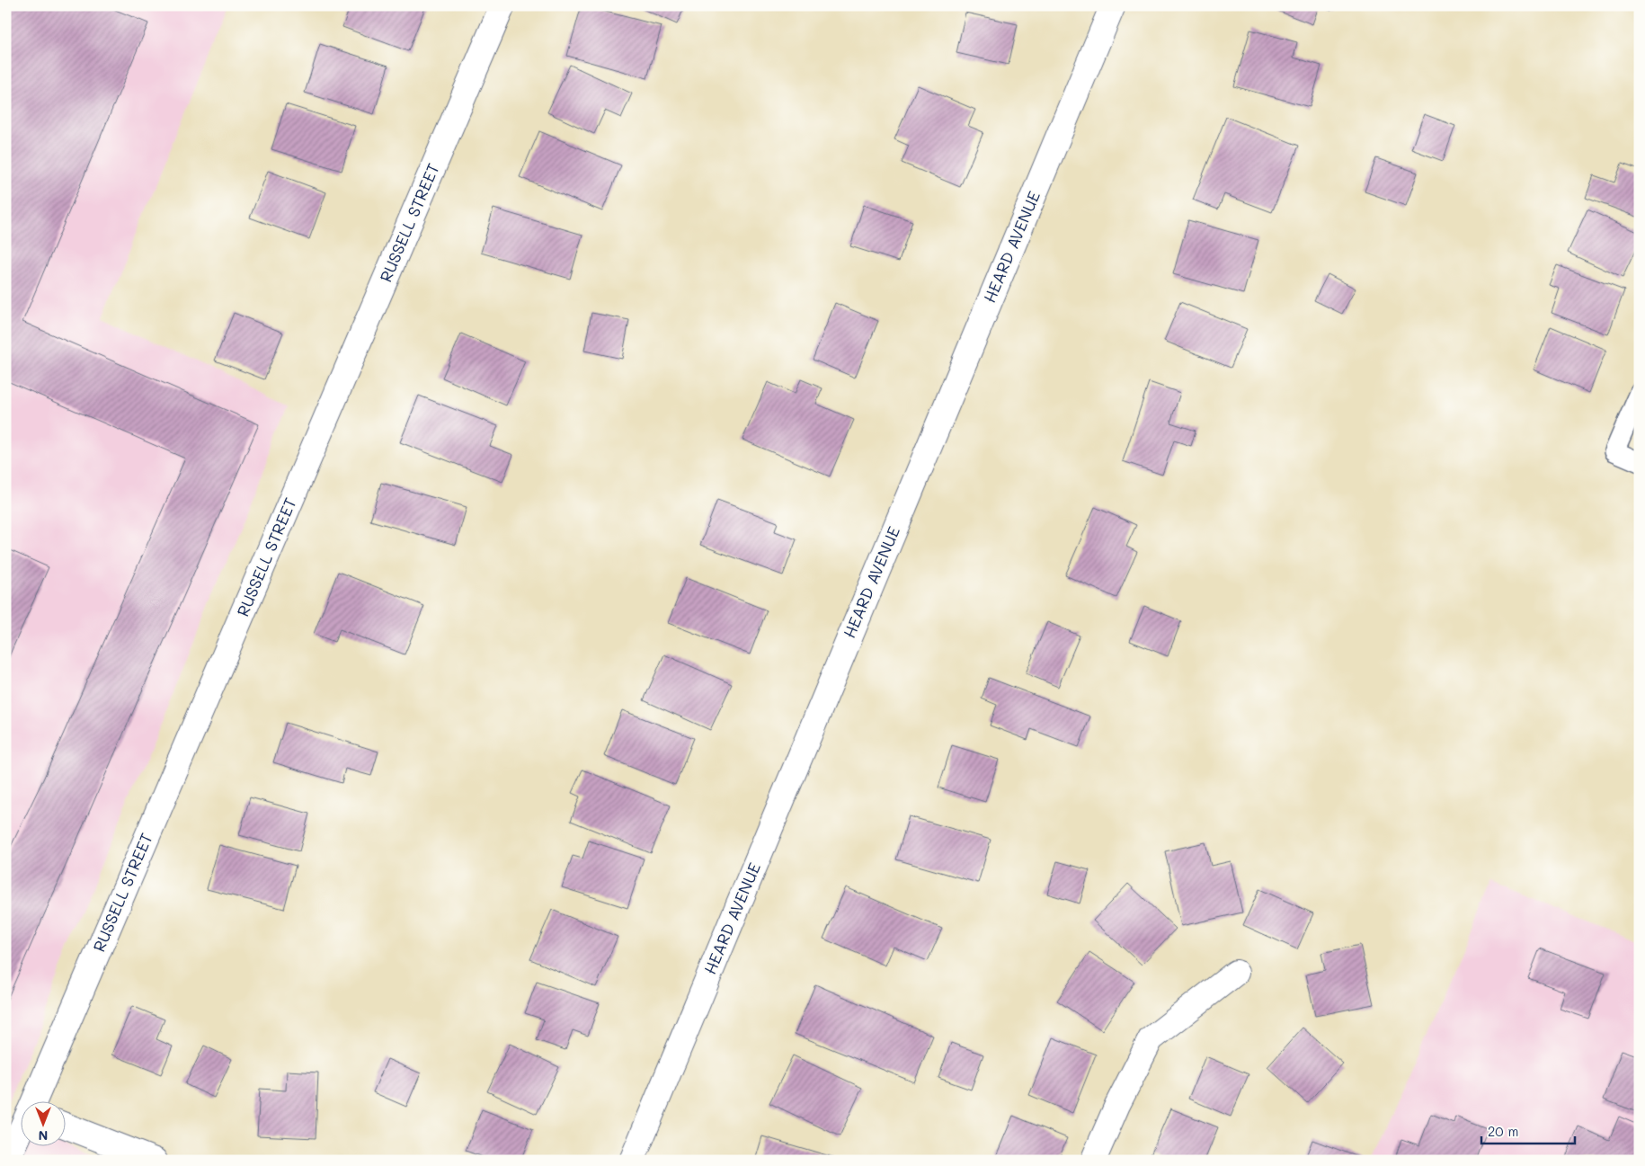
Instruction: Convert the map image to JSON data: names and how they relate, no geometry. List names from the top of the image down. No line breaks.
{"streets":{"street":["RUSSELL STREET","HEARD AVENUE"]},"scale_bar":"20 m","north":"bottom"}
